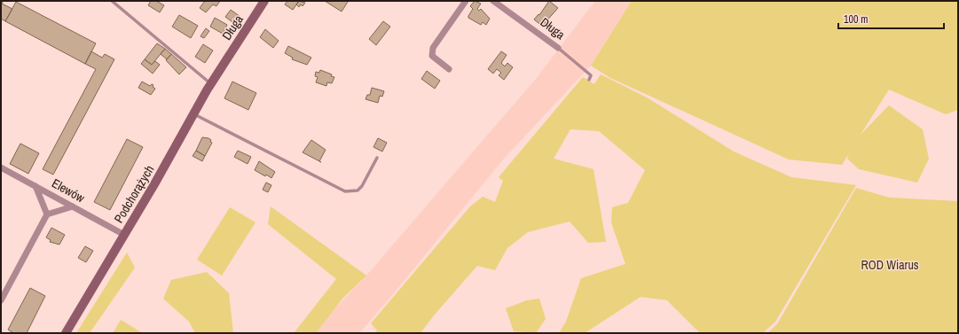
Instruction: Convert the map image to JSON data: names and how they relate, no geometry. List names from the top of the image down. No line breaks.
{"streets":{"street":["Długa","Elewów","Podchorążych"]},"crossings":[["Długa","Podchorążych"],["Elewów","Podchorążych"]],"parks":["ROD Wiarus"],"scale_bar":"100 m"}
